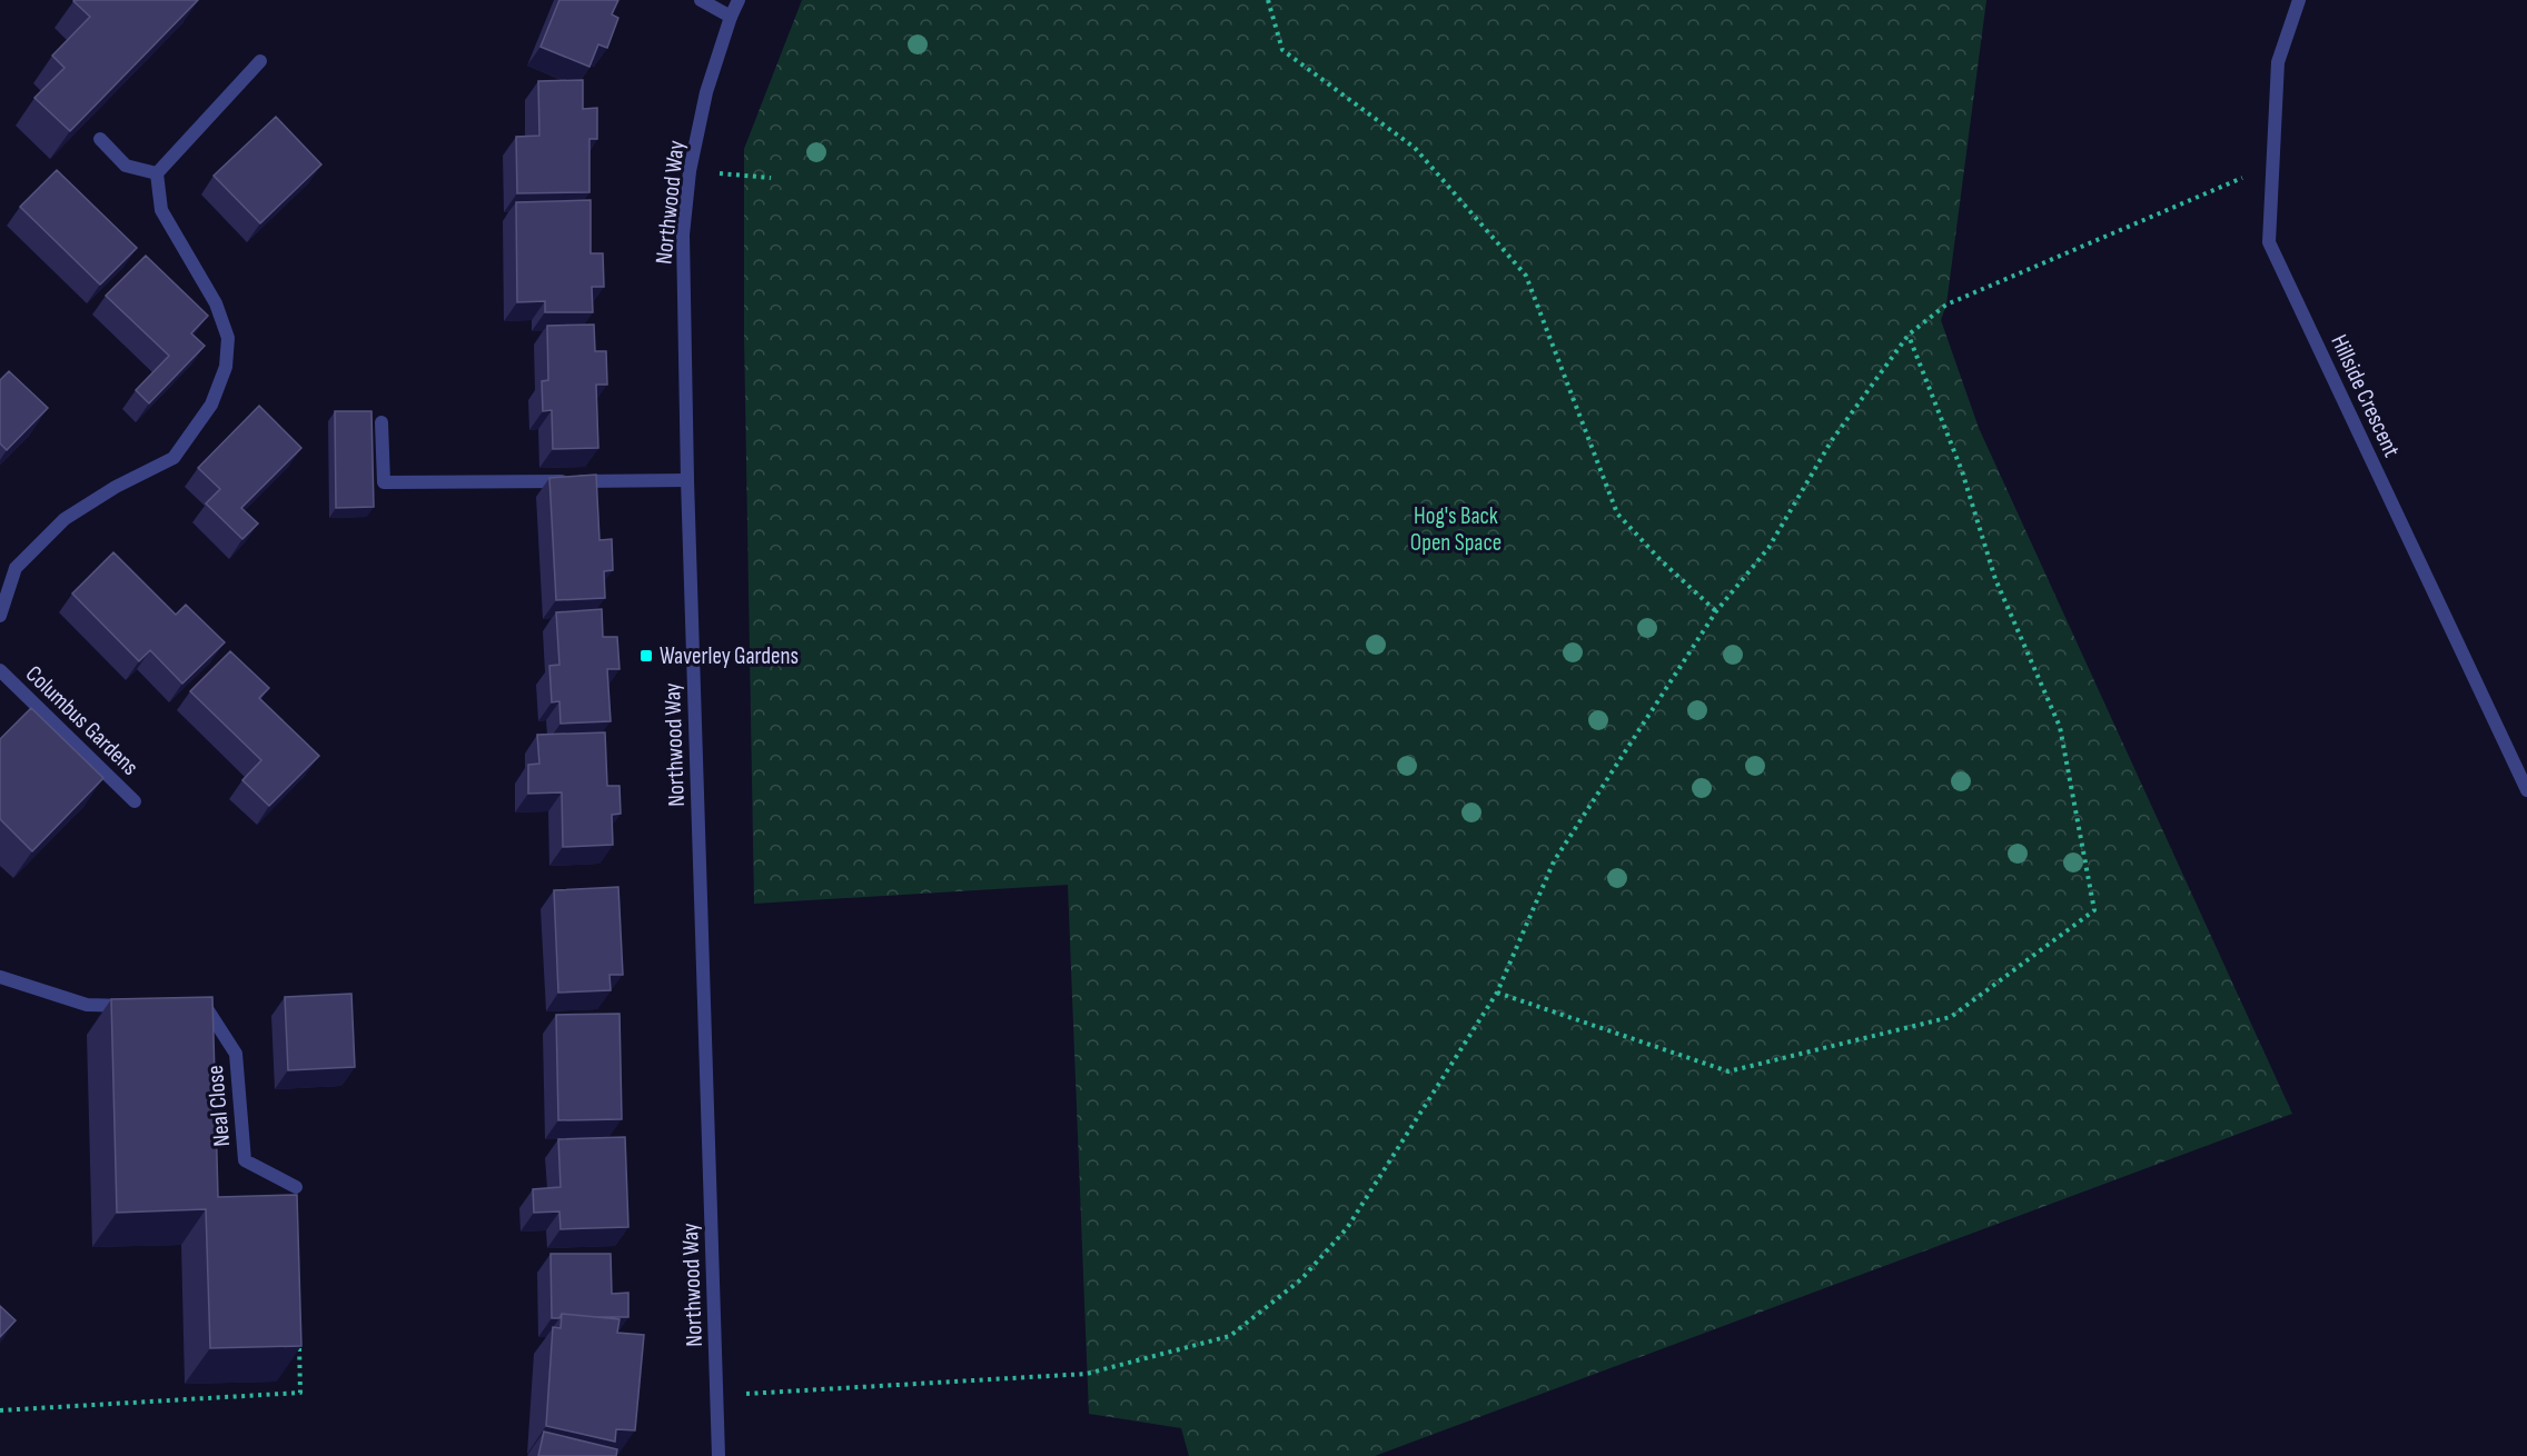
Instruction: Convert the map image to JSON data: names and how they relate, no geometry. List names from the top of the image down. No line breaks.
{"streets":{"street":["Northwood Way","Hillside Crescent","Columbus Gardens","Neal Close"]},"parks":["Hog's Back Open Space"],"places":{"transit":["Waverley Gardens"]}}
